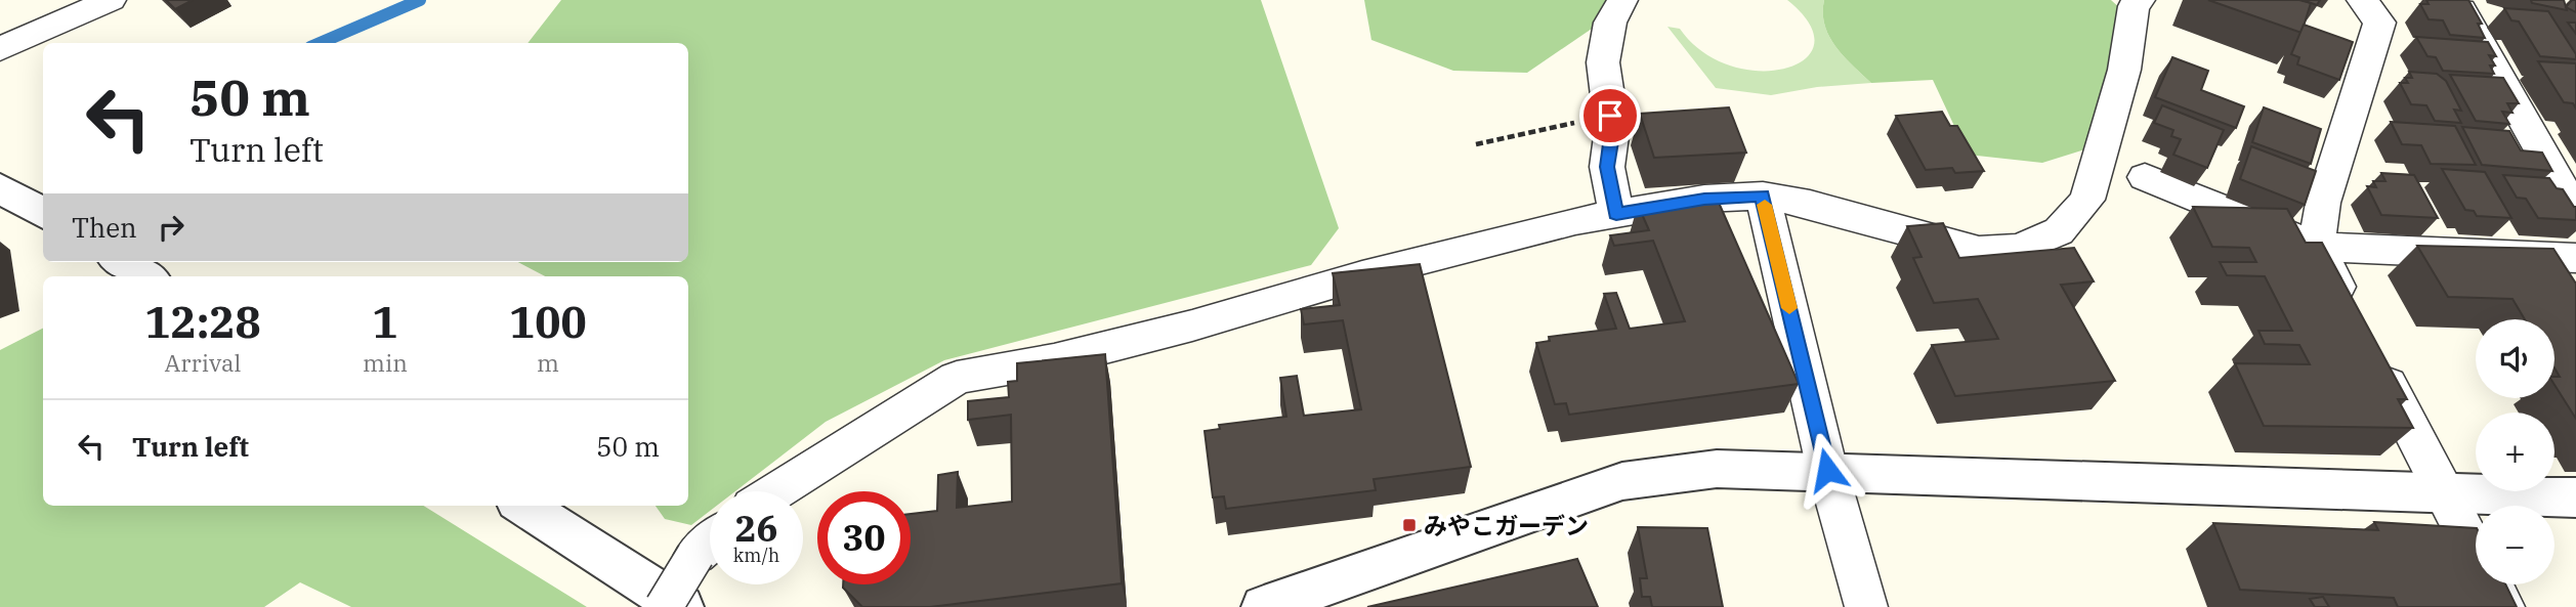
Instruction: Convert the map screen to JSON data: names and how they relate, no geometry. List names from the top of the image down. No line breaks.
{"places":{"transit":["みやこガーデン"]},"page":{"turn":["50 m","Turn left"],"then":"Then","eta":["12:28","Arrival","1","min","100","m"],"map_buttons":["+","−"],"list":[{"name":"Turn left","value":"50 m"}],"speed":"26 km/h","limit":"30"}}
